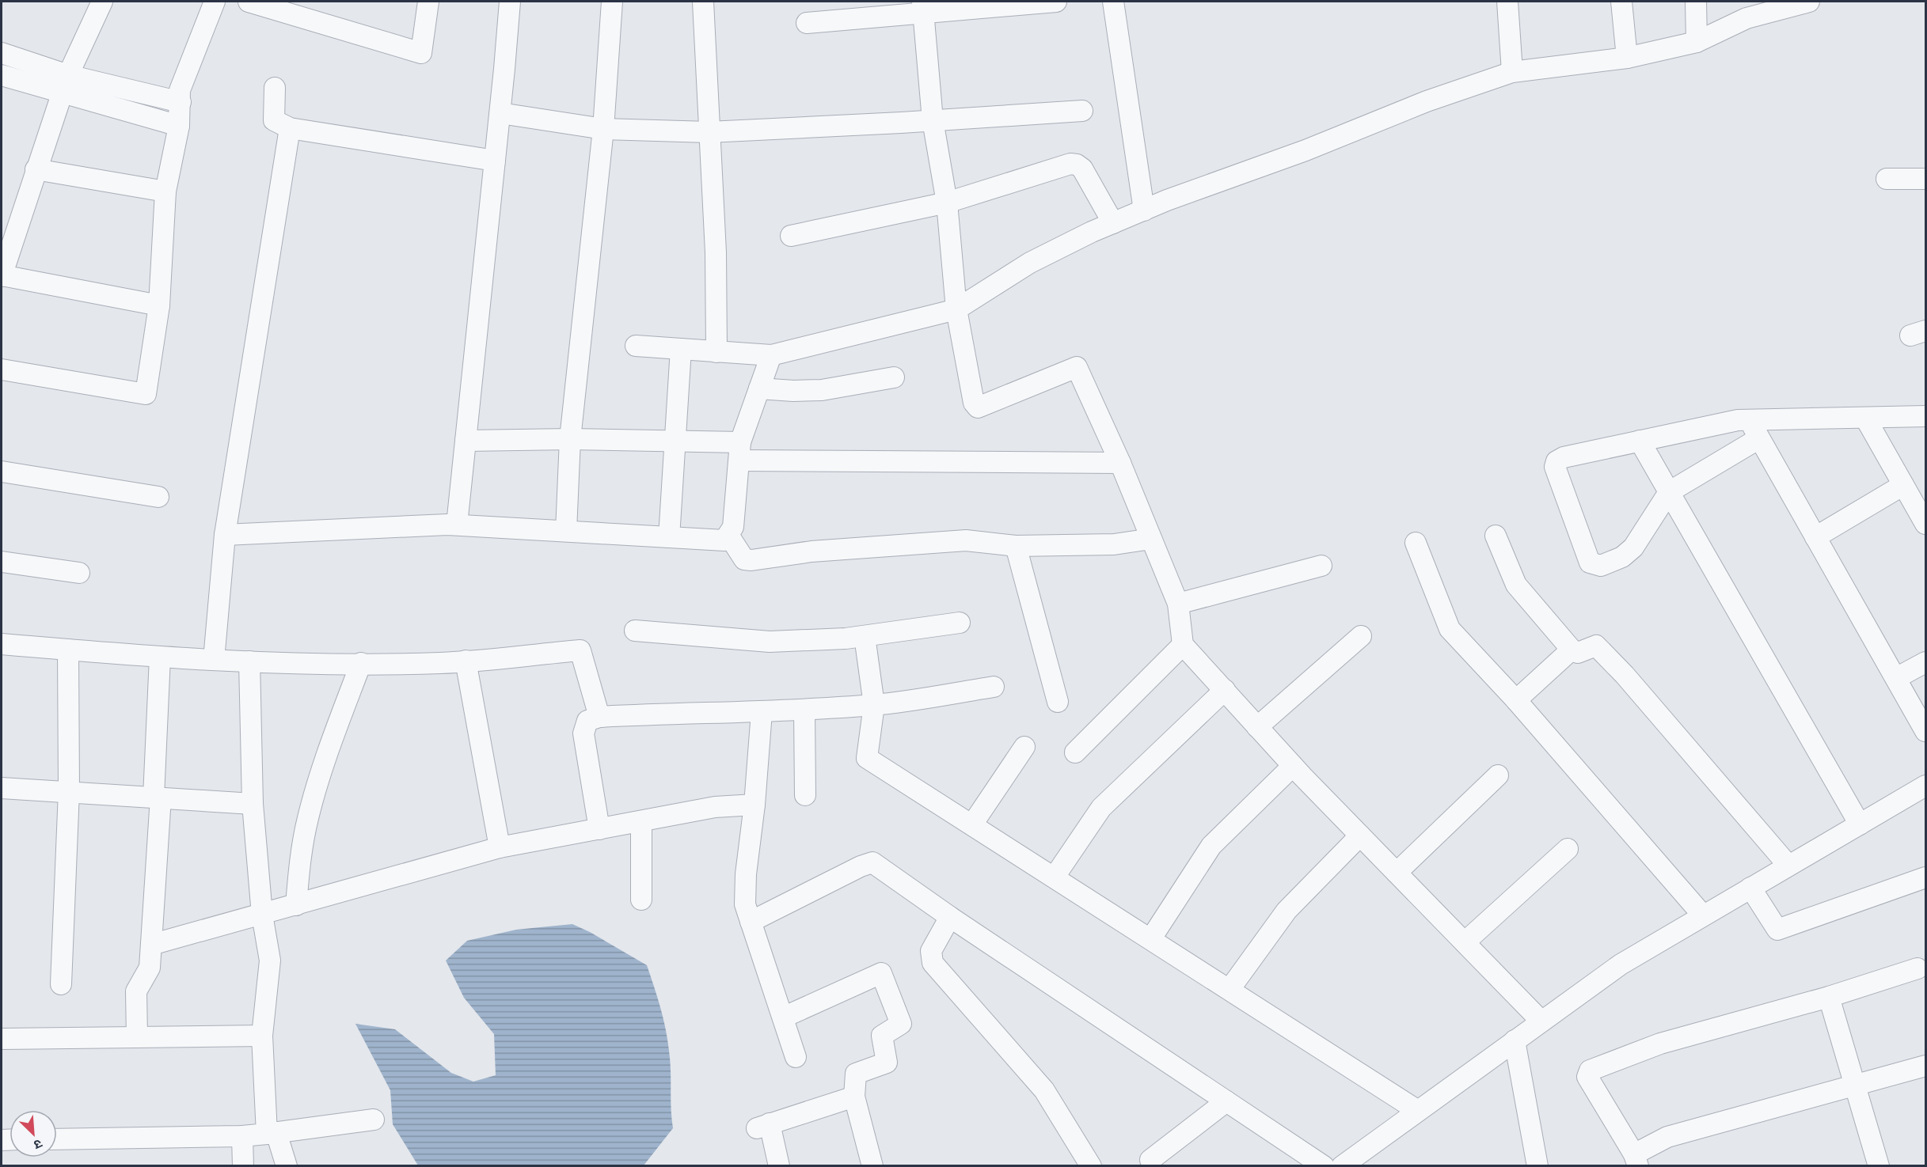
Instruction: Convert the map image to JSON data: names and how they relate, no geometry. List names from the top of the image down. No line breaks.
{"north":"bottom right"}
